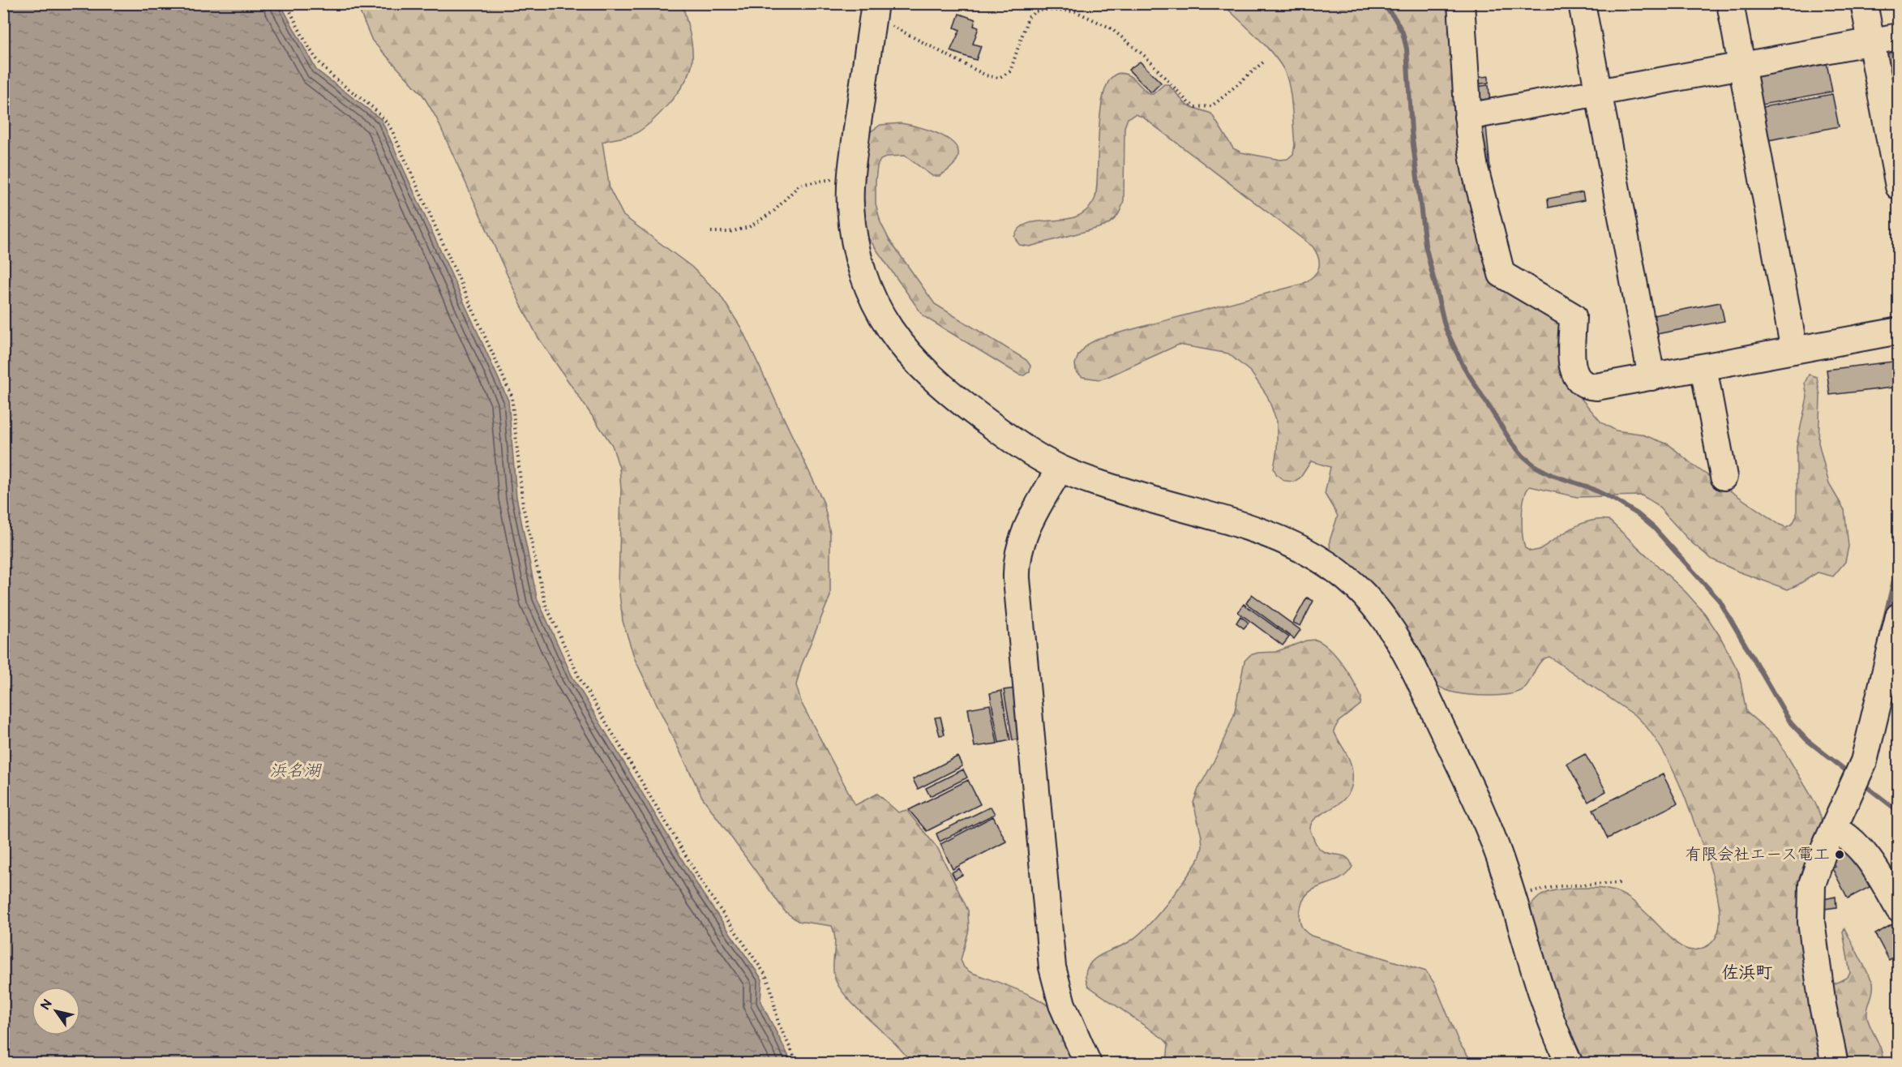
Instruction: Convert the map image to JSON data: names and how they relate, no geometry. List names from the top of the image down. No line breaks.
{"districts":["佐浜町"],"water":["浜名湖"],"places":["有限会社エース電工"],"north":"top left"}
